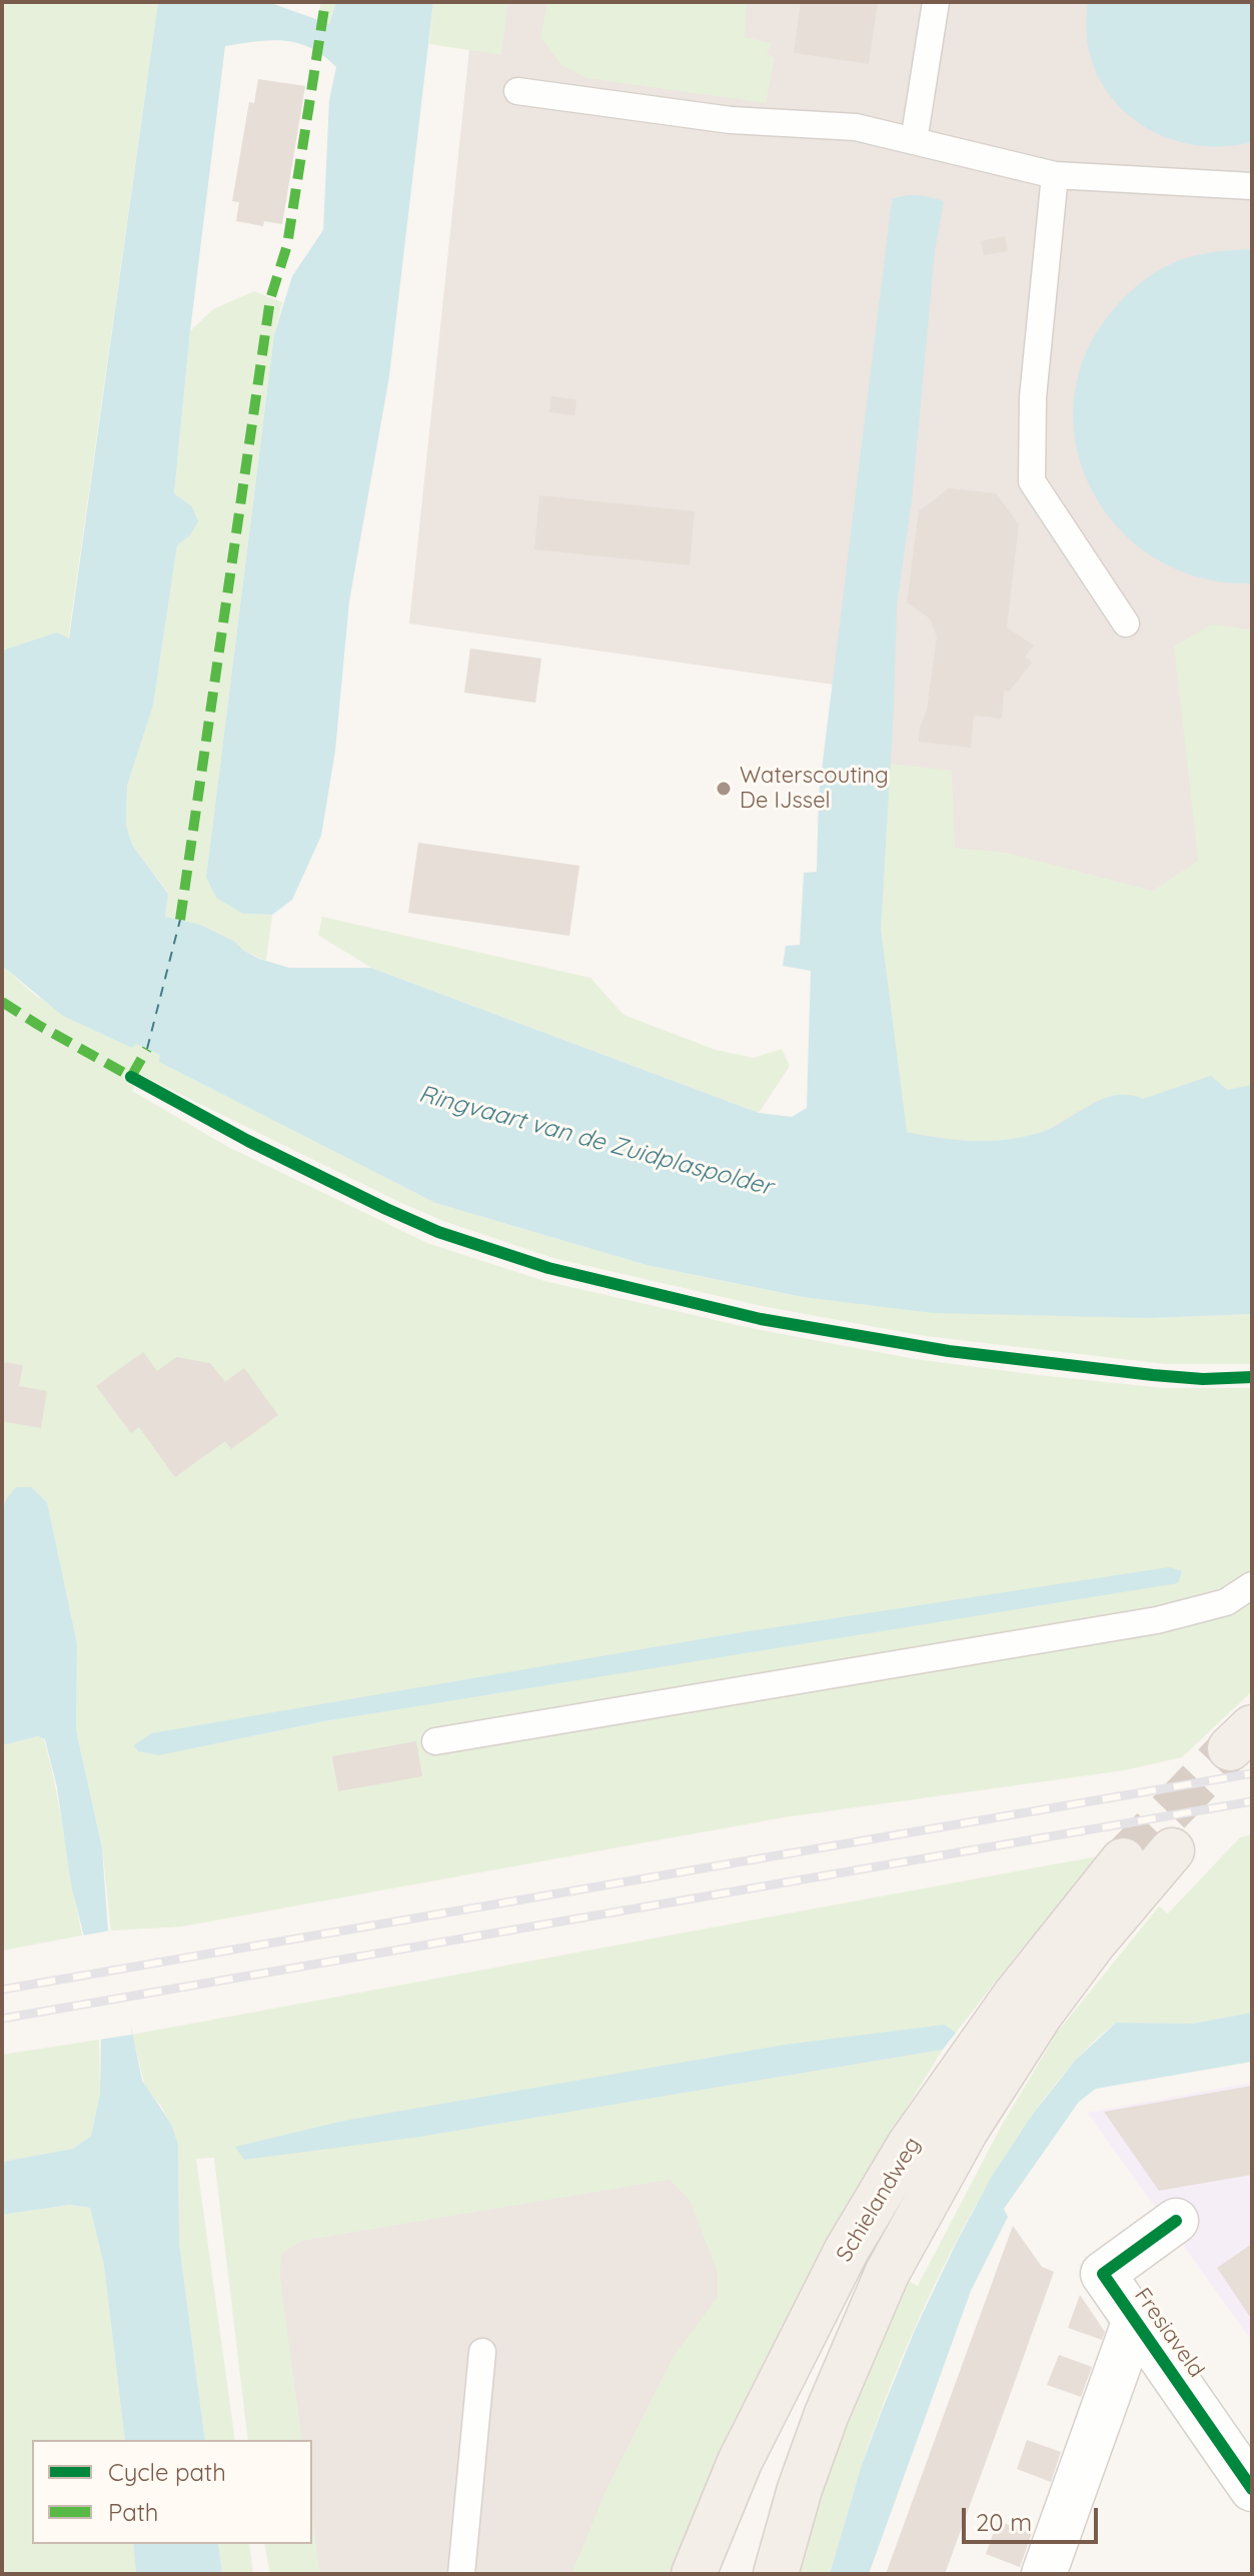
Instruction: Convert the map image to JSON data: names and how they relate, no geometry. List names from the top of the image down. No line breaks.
{"streets":{"main road":["Schielandweg"],"street":["Fresiaveld"]},"water":["Ringvaart van de Zuidplaspolder"],"places":["Waterscouting De IJssel"],"legend":["Cycle path","Path"],"scale_bar":"20 m"}
